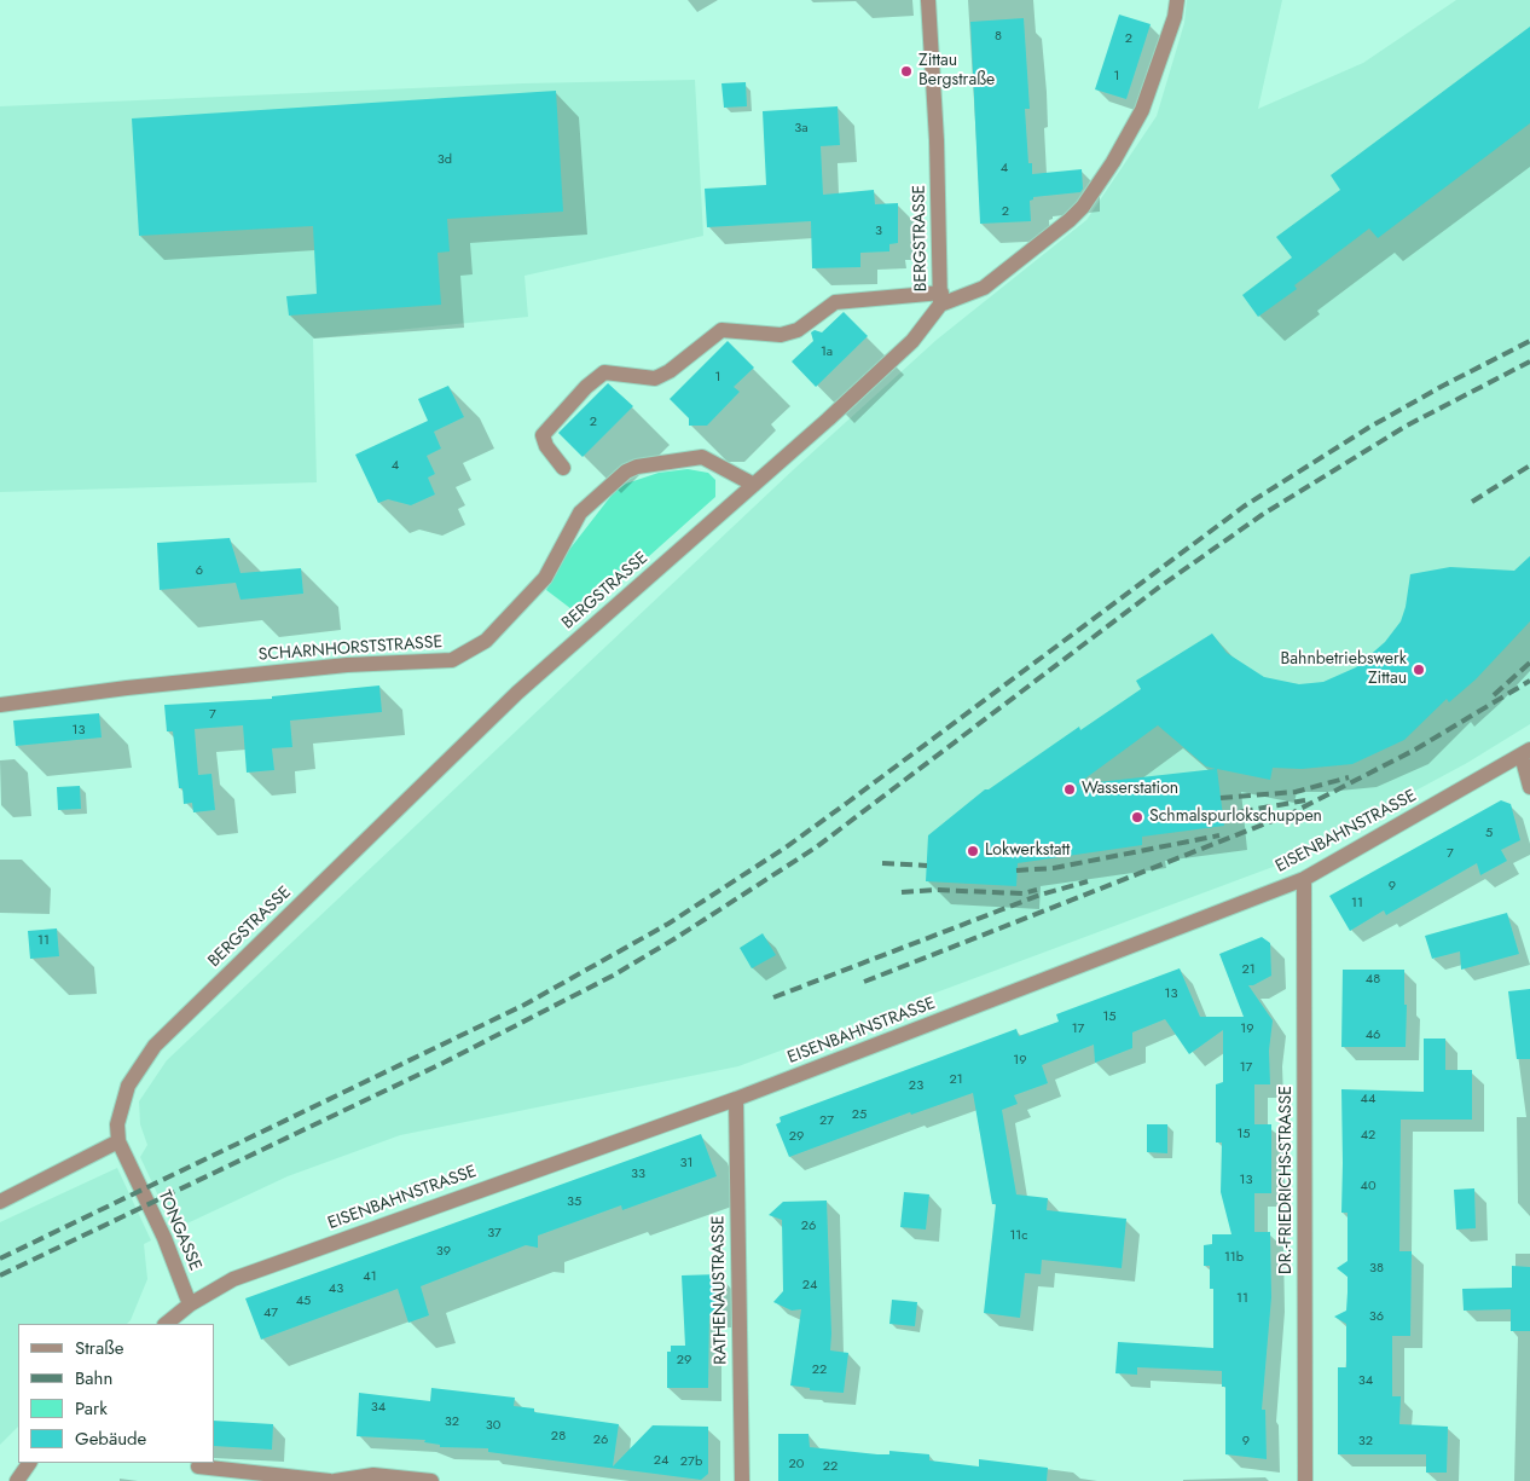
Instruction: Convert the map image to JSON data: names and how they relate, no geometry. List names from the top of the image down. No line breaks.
{"streets":{"street":["BERGSTRASSE","SCHARNHORSTSTRASSE","EISENBAHNSTRASSE","DR.-FRIEDRICHS-STRASSE","TONGASSE","RATHENAUSTRASSE"]},"crossings":[["BERGSTRASSE","SCHARNHORSTSTRASSE"],["BERGSTRASSE","TONGASSE"],["EISENBAHNSTRASSE","DR.-FRIEDRICHS-STRASSE"],["EISENBAHNSTRASSE","TONGASSE"],["EISENBAHNSTRASSE","RATHENAUSTRASSE"]],"places":["Zittau Bergstraße","Bahnbetriebswerk Zittau","Wasserstation","Schmalspurlokschuppen","Lokwerkstatt"],"house_numbers":["8","2","1","3a","3d","4","2","3","1a","1","2","4","6","7","13","5","7","9","11","11","21","48","13","15","17","19","46","19","17","21","23","44","25","27","15","42","29","31","33","13","40","35","26","37","11c","39","11b","38","41","24","43","11","45","47","36","29","22","34","34","32","30","28","26","9","32","24","27b","20","22"],"legend":["Straße","Bahn","Park","Gebäude"]}
